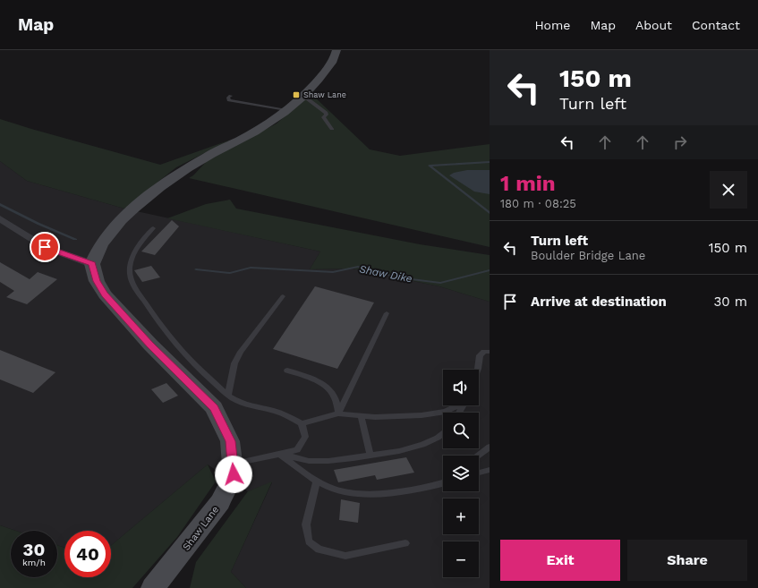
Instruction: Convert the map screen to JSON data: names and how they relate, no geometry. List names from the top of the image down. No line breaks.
{"streets":{"street":["Shaw Lane"]},"water":["Shaw Dike"],"places":{"transit":["Shaw Lane"]},"page":{"header":"Map","nav":["Home","Map","About","Contact"],"turn":["150 m","Turn left"],"heading":["1 min","180 m · 08:25"],"list":[{"name":"Turn left","note":"Boulder Bridge Lane","value":"150 m"},{"name":"Arrive at destination","value":"30 m"}],"map_buttons":["+","−"],"speed":"30 km/h","limit":"40","buttons":["Exit","Share"]}}
